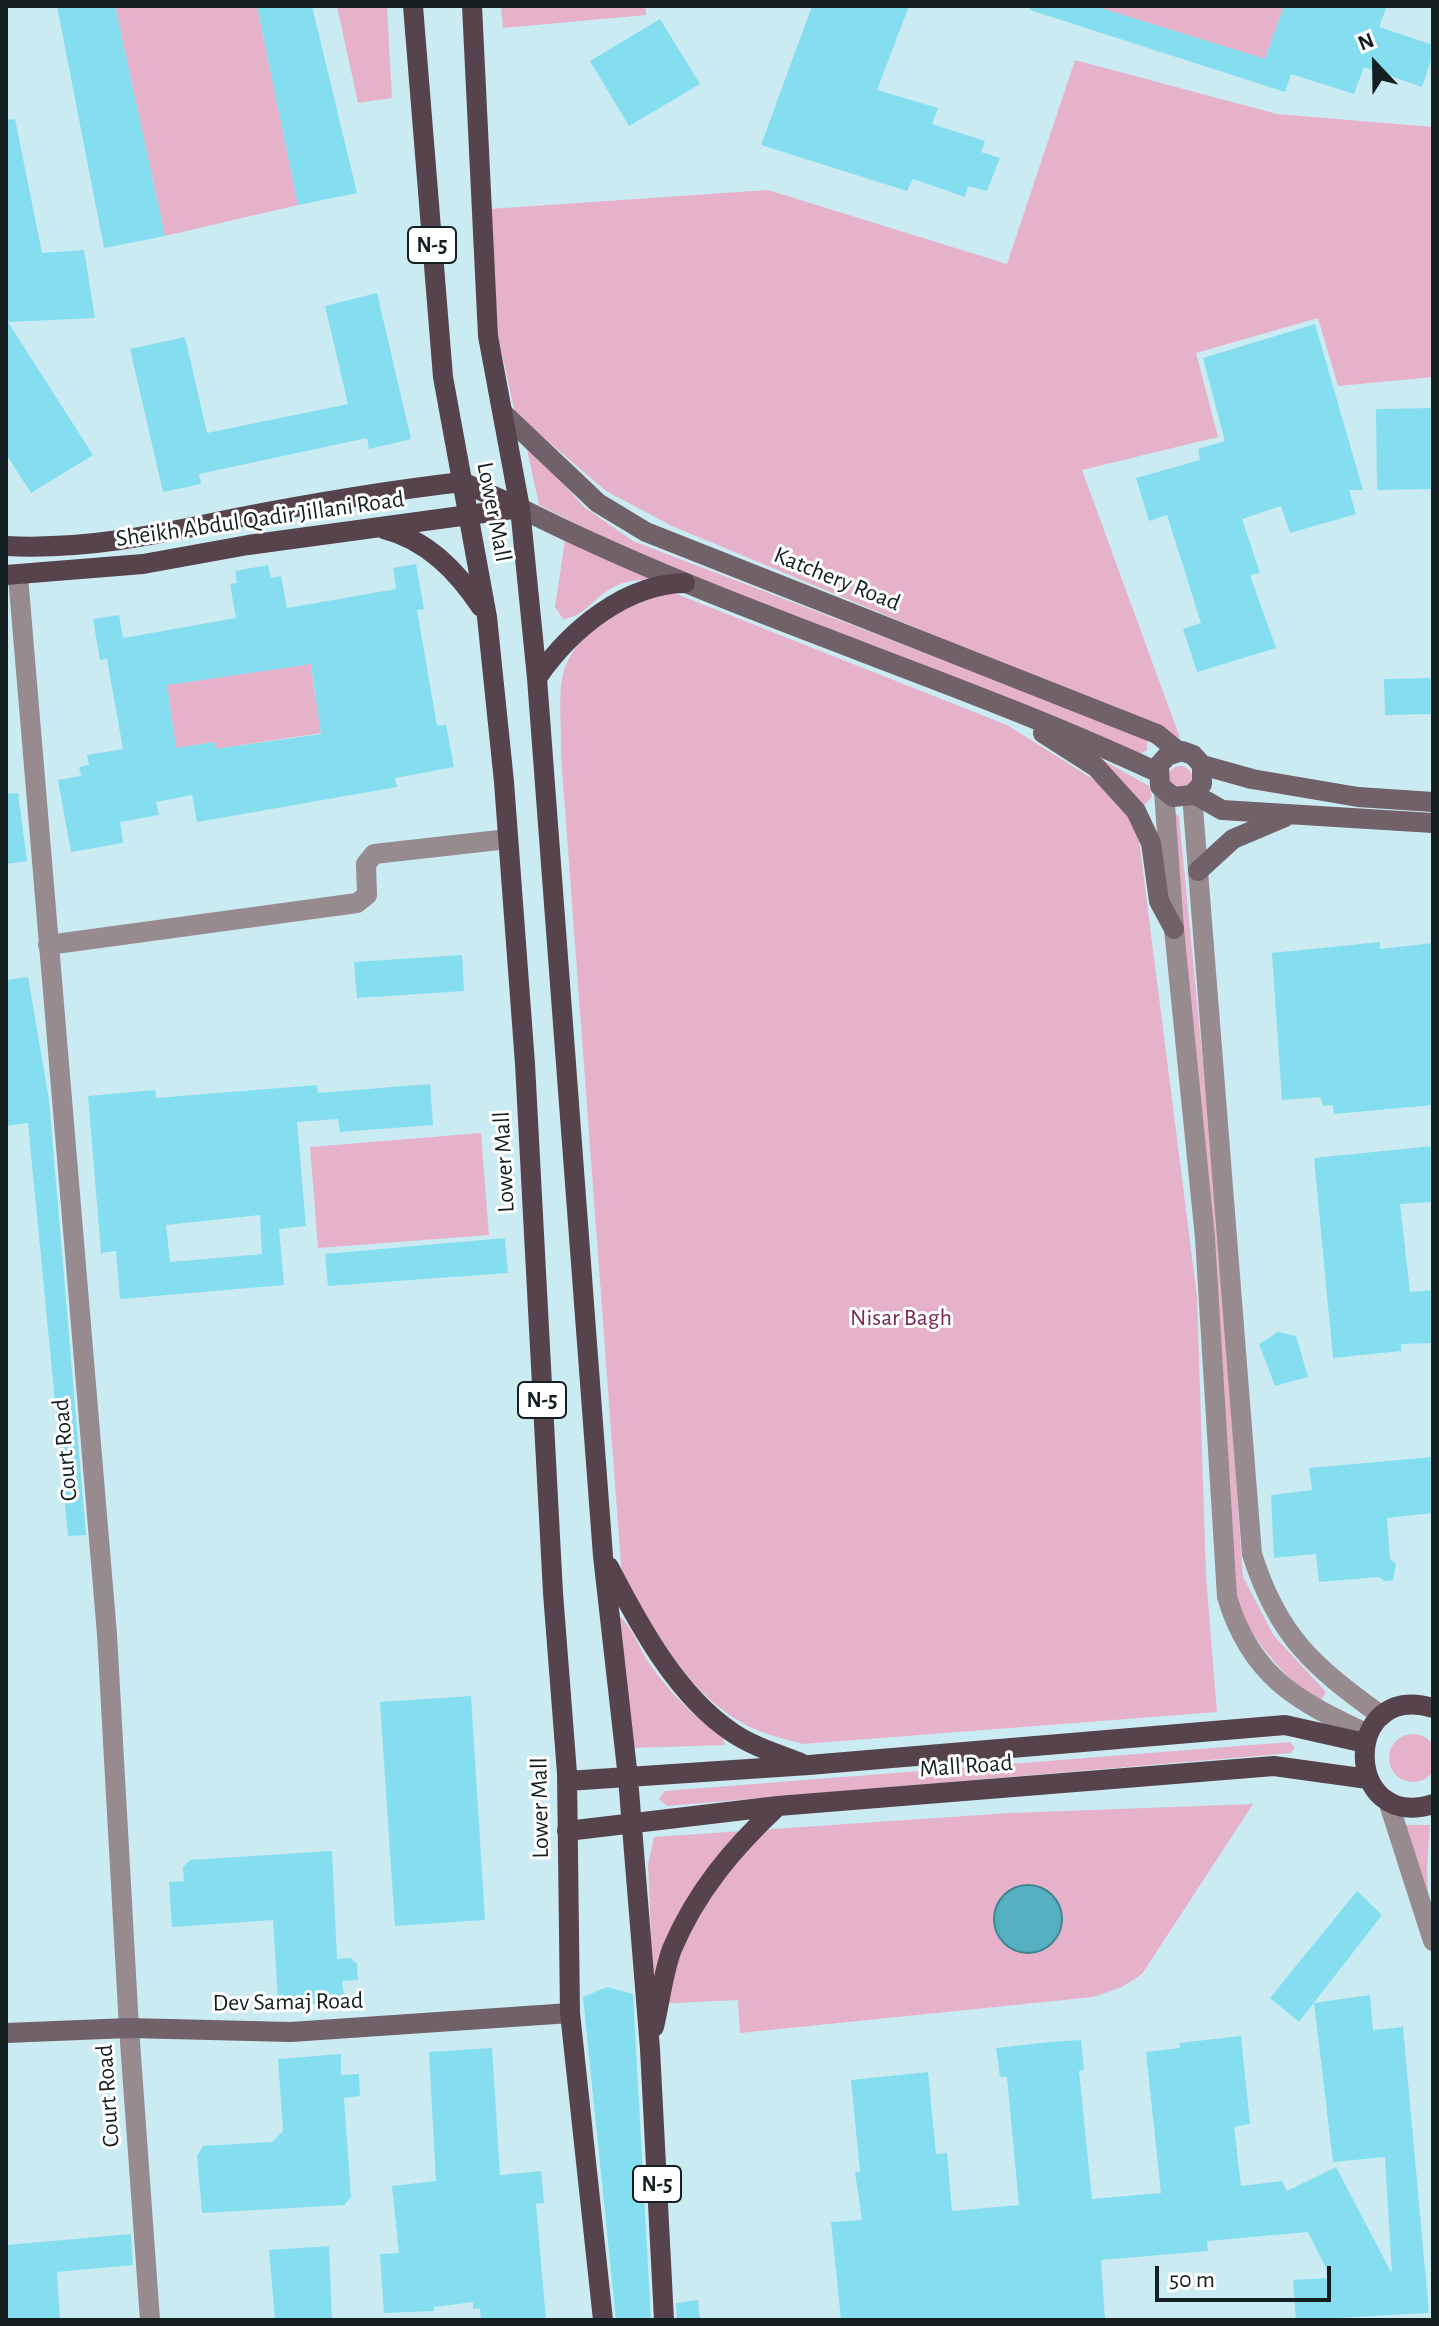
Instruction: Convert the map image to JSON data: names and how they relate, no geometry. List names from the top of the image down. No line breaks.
{"streets":{"main road":["N-5","Lower Mall","Sheikh Abdul Qadir Jillani Road","Katchery Road","Mall Road","Dev Samaj Road"],"street":["Court Road"]},"crossings":[["Lower Mall","Sheikh Abdul Qadir Jillani Road"],["Lower Mall","Katchery Road"],["Lower Mall","Mall Road"],["Lower Mall","Dev Samaj Road"],["Sheikh Abdul Qadir Jillani Road","Court Road"],["Court Road","Dev Samaj Road"]],"parks":["Nisar Bagh"],"scale_bar":"50 m","north":"top"}
